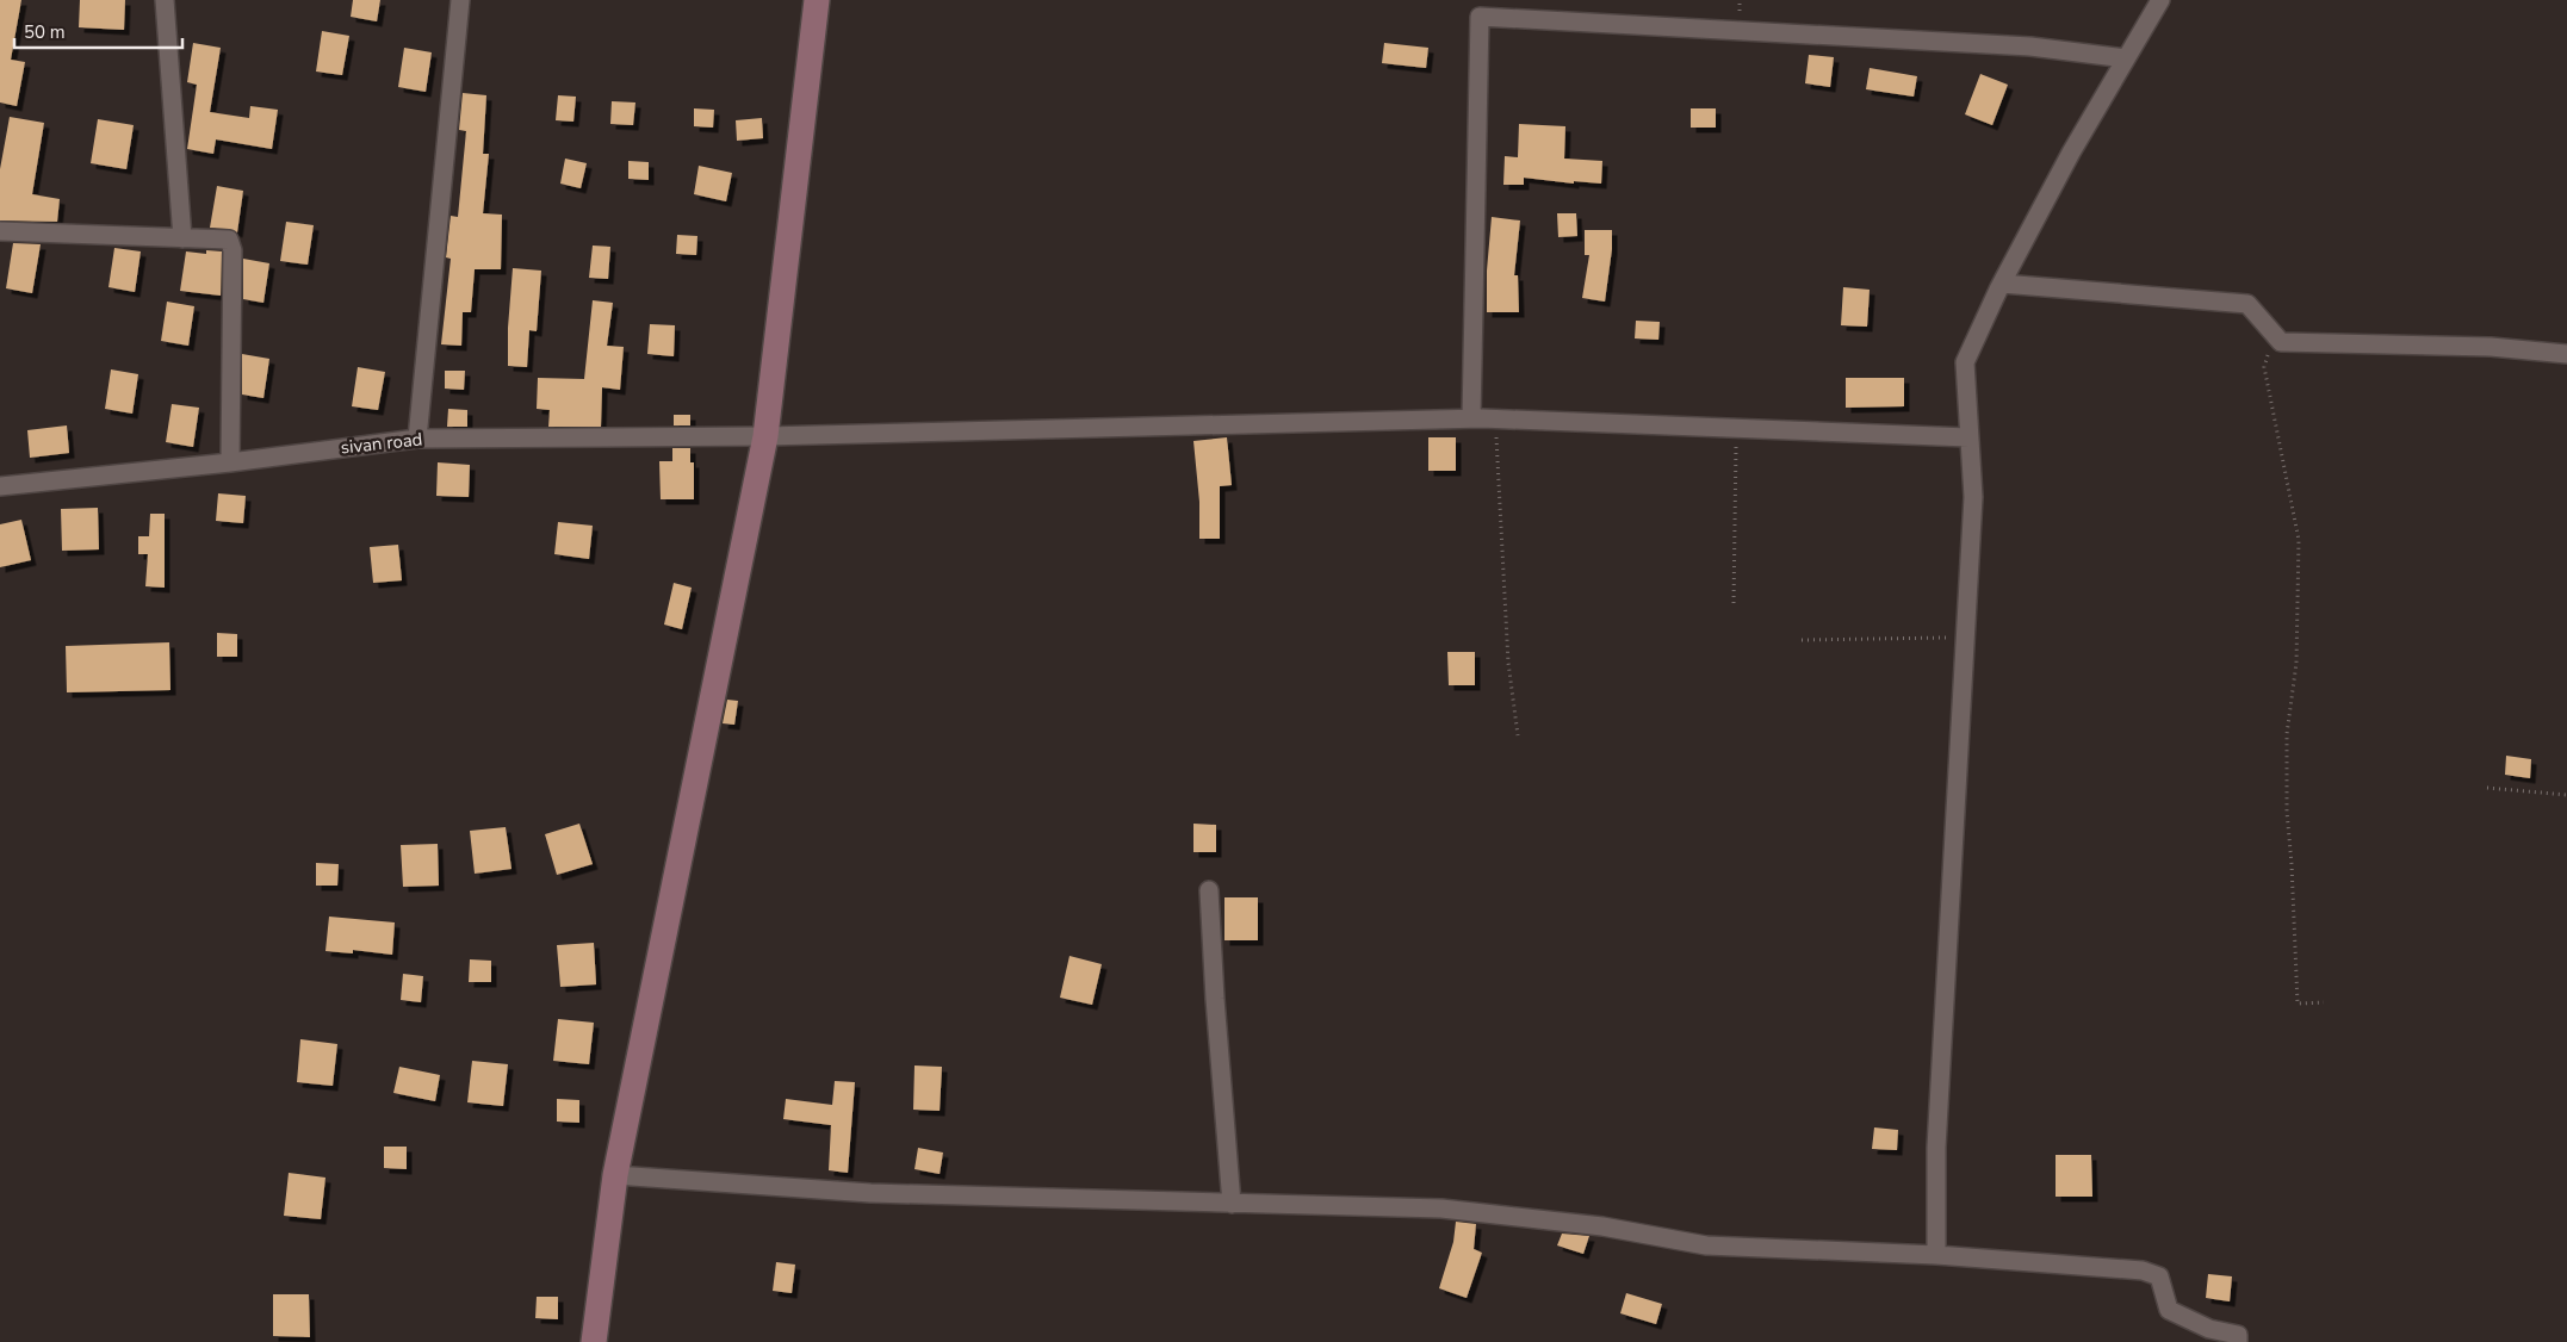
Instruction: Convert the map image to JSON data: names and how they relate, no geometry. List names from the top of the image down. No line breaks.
{"streets":{"street":["sivan road"]},"scale_bar":"50 m"}
